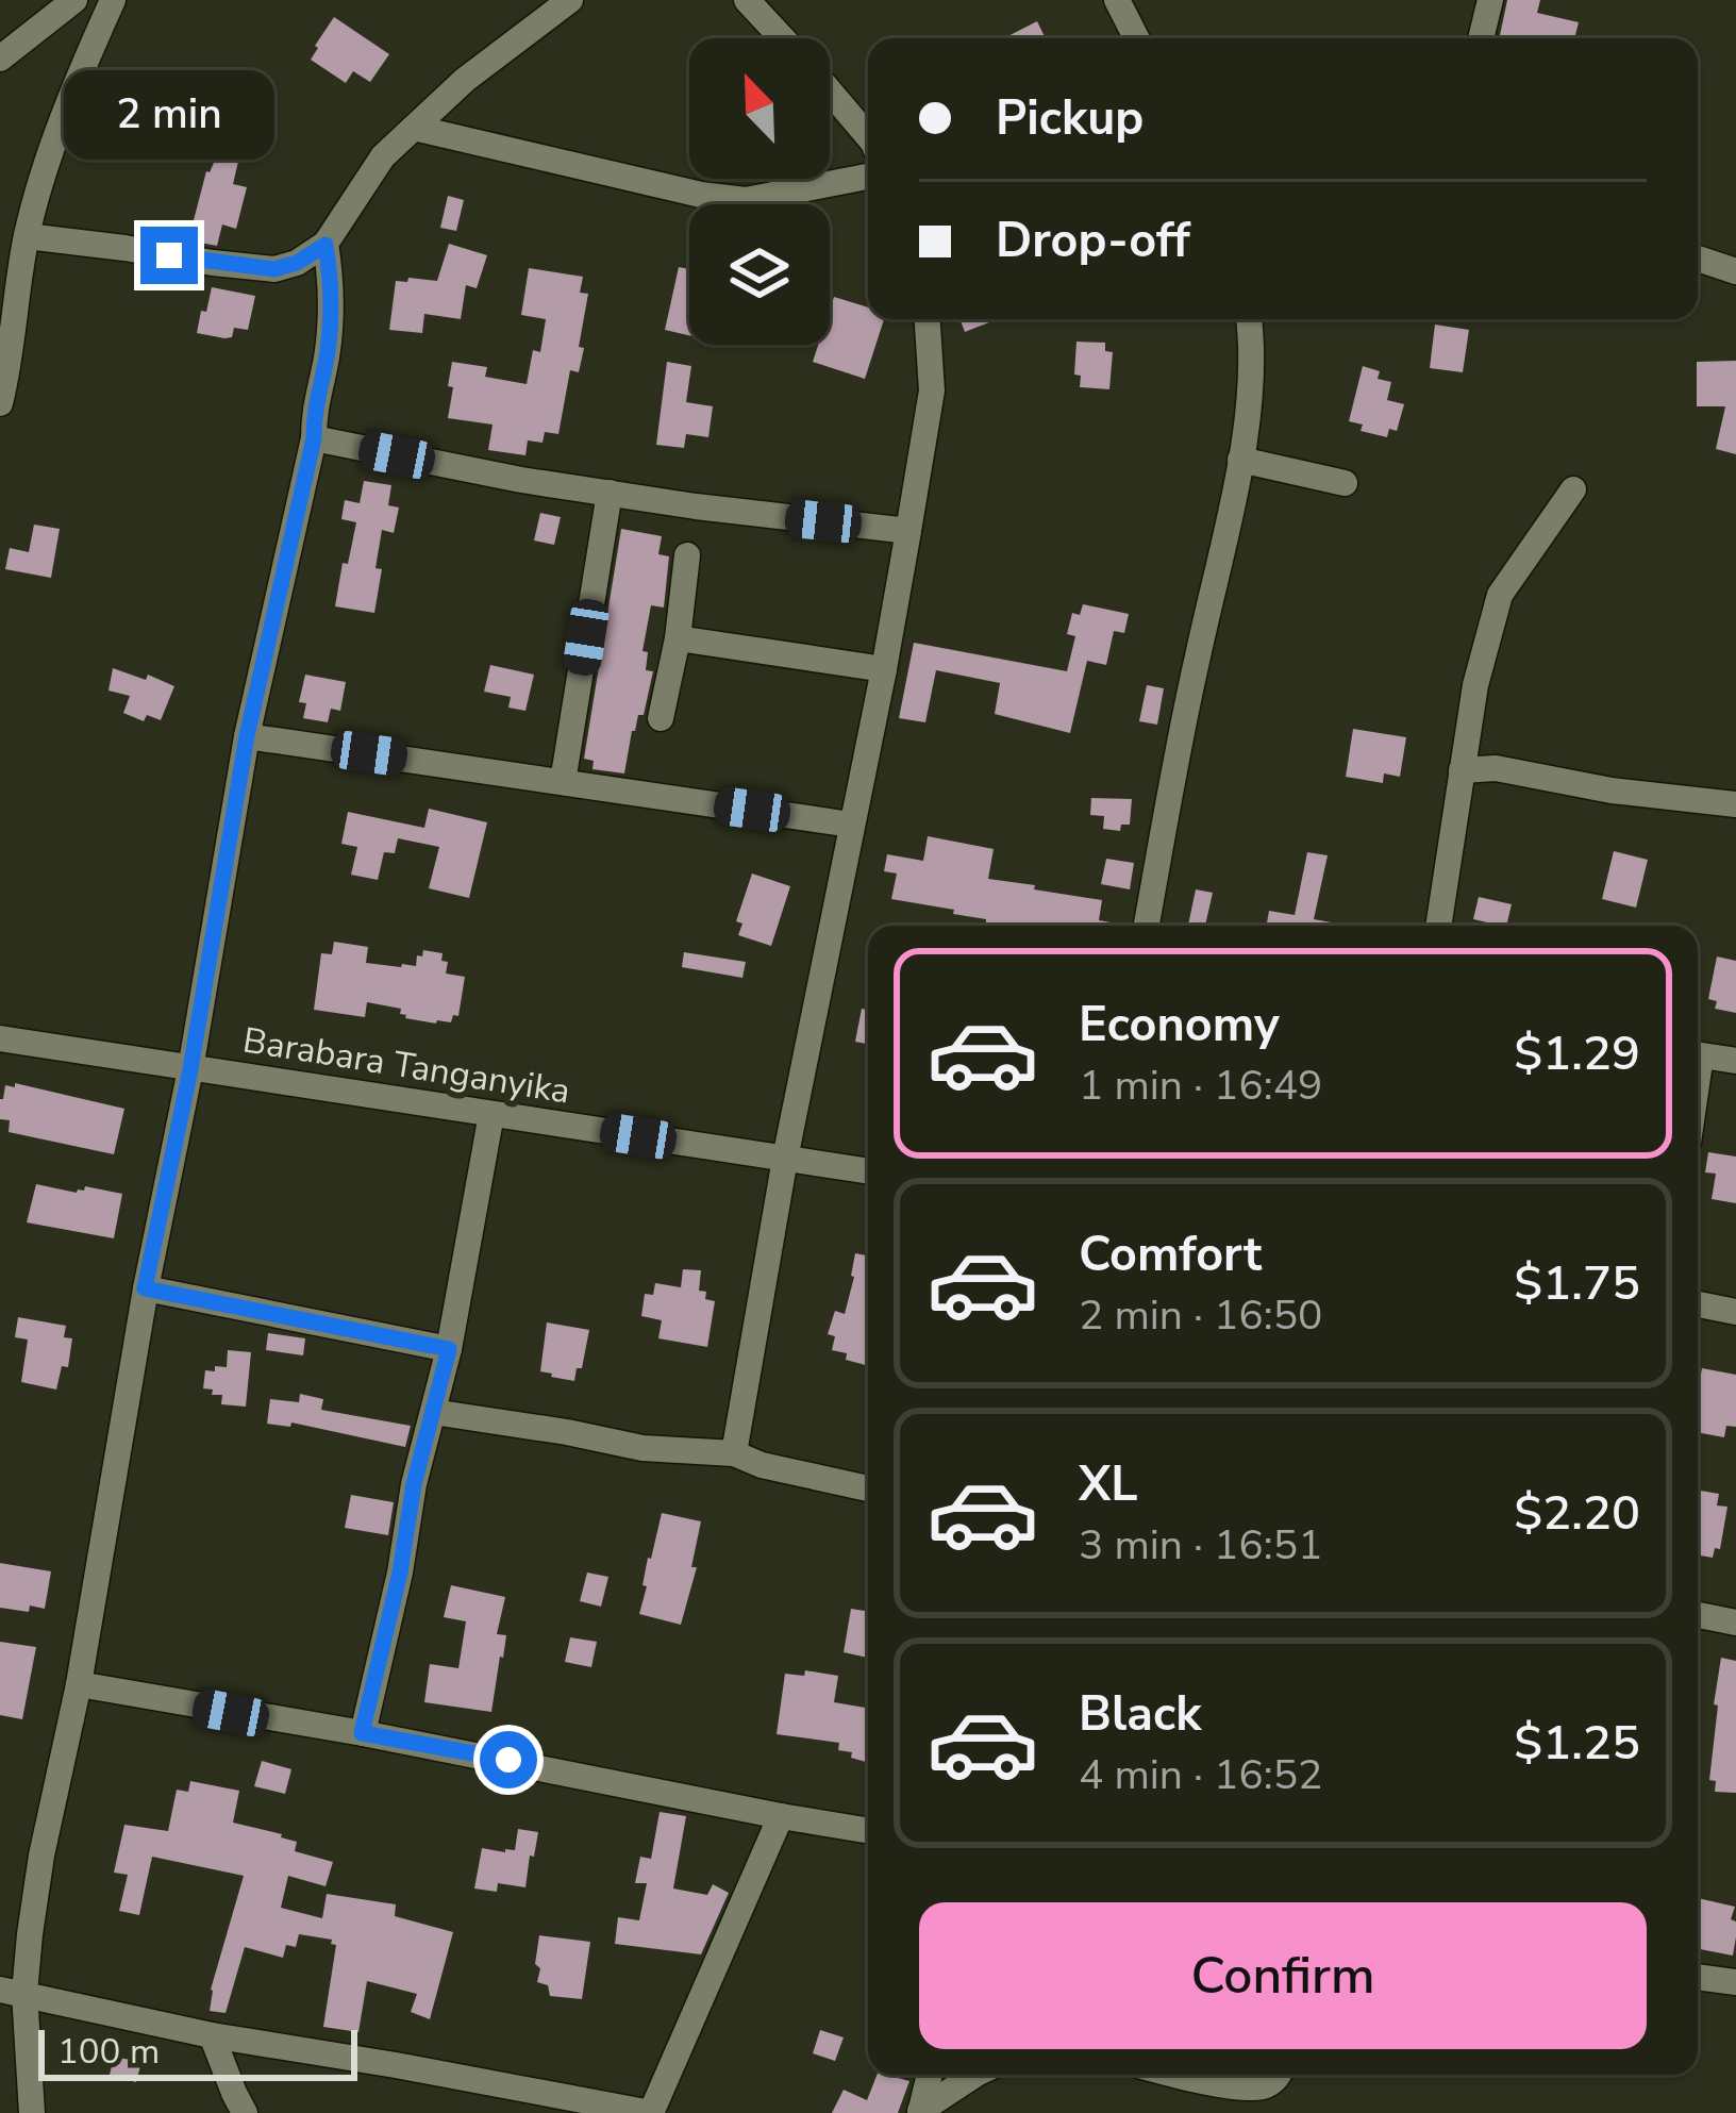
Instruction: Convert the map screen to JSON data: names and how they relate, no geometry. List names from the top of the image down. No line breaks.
{"streets":{"street":["Barabara Tanganyika"]},"scale_bar":"100 m","north":"top left","page":{"banner":["Pickup","Drop-off"],"bubble":"2 min","list":[{"name":"Economy","note":"1 min · 16:49","value":"$1.29"},{"name":"Comfort","note":"2 min · 16:50","value":"$1.75"},{"name":"XL","note":"3 min · 16:51","value":"$2.20"},{"name":"Black","note":"4 min · 16:52","value":"$1.25"}],"buttons":"Confirm","scale":"100 m"}}
